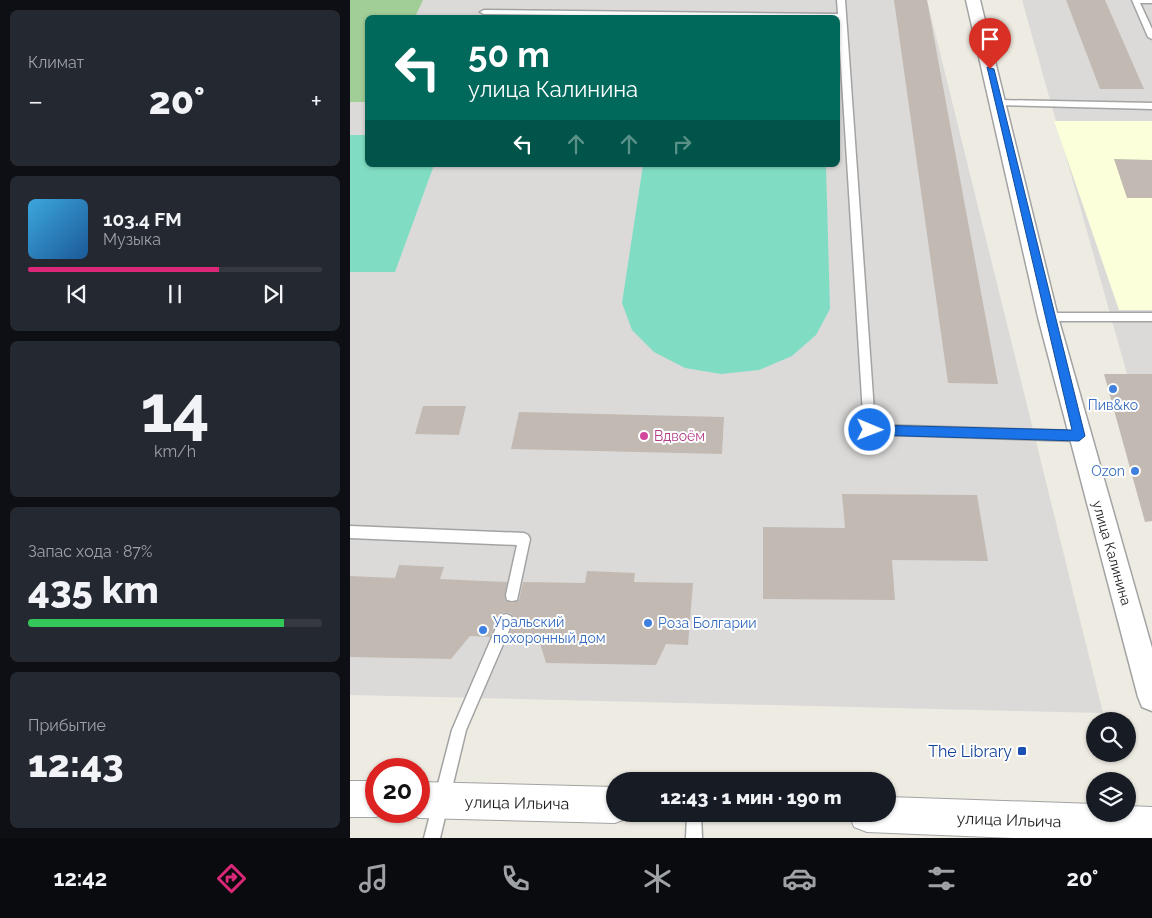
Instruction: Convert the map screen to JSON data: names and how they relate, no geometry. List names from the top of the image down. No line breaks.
{"streets":{"street":["улица Калинина","улица Ильича"]},"places":{"other":["Пив&ко","Вдвоём","Ozon","Роза Болгарии","Уральский похоронный дом"],"transit":["The Library"]},"page":{"tile":["Климат",["14","km/h"],["Запас хода · 87%","435 km"],["Прибытие","12:43"]],"turn":["50 m","улица Калинина"],"heat":["−","20°","+"],"song":["103.4 FM","Музыка"],"limit":"20","trip":"12:43 · 1 мин · 190 m","tabs":["12:42","20°"]}}
